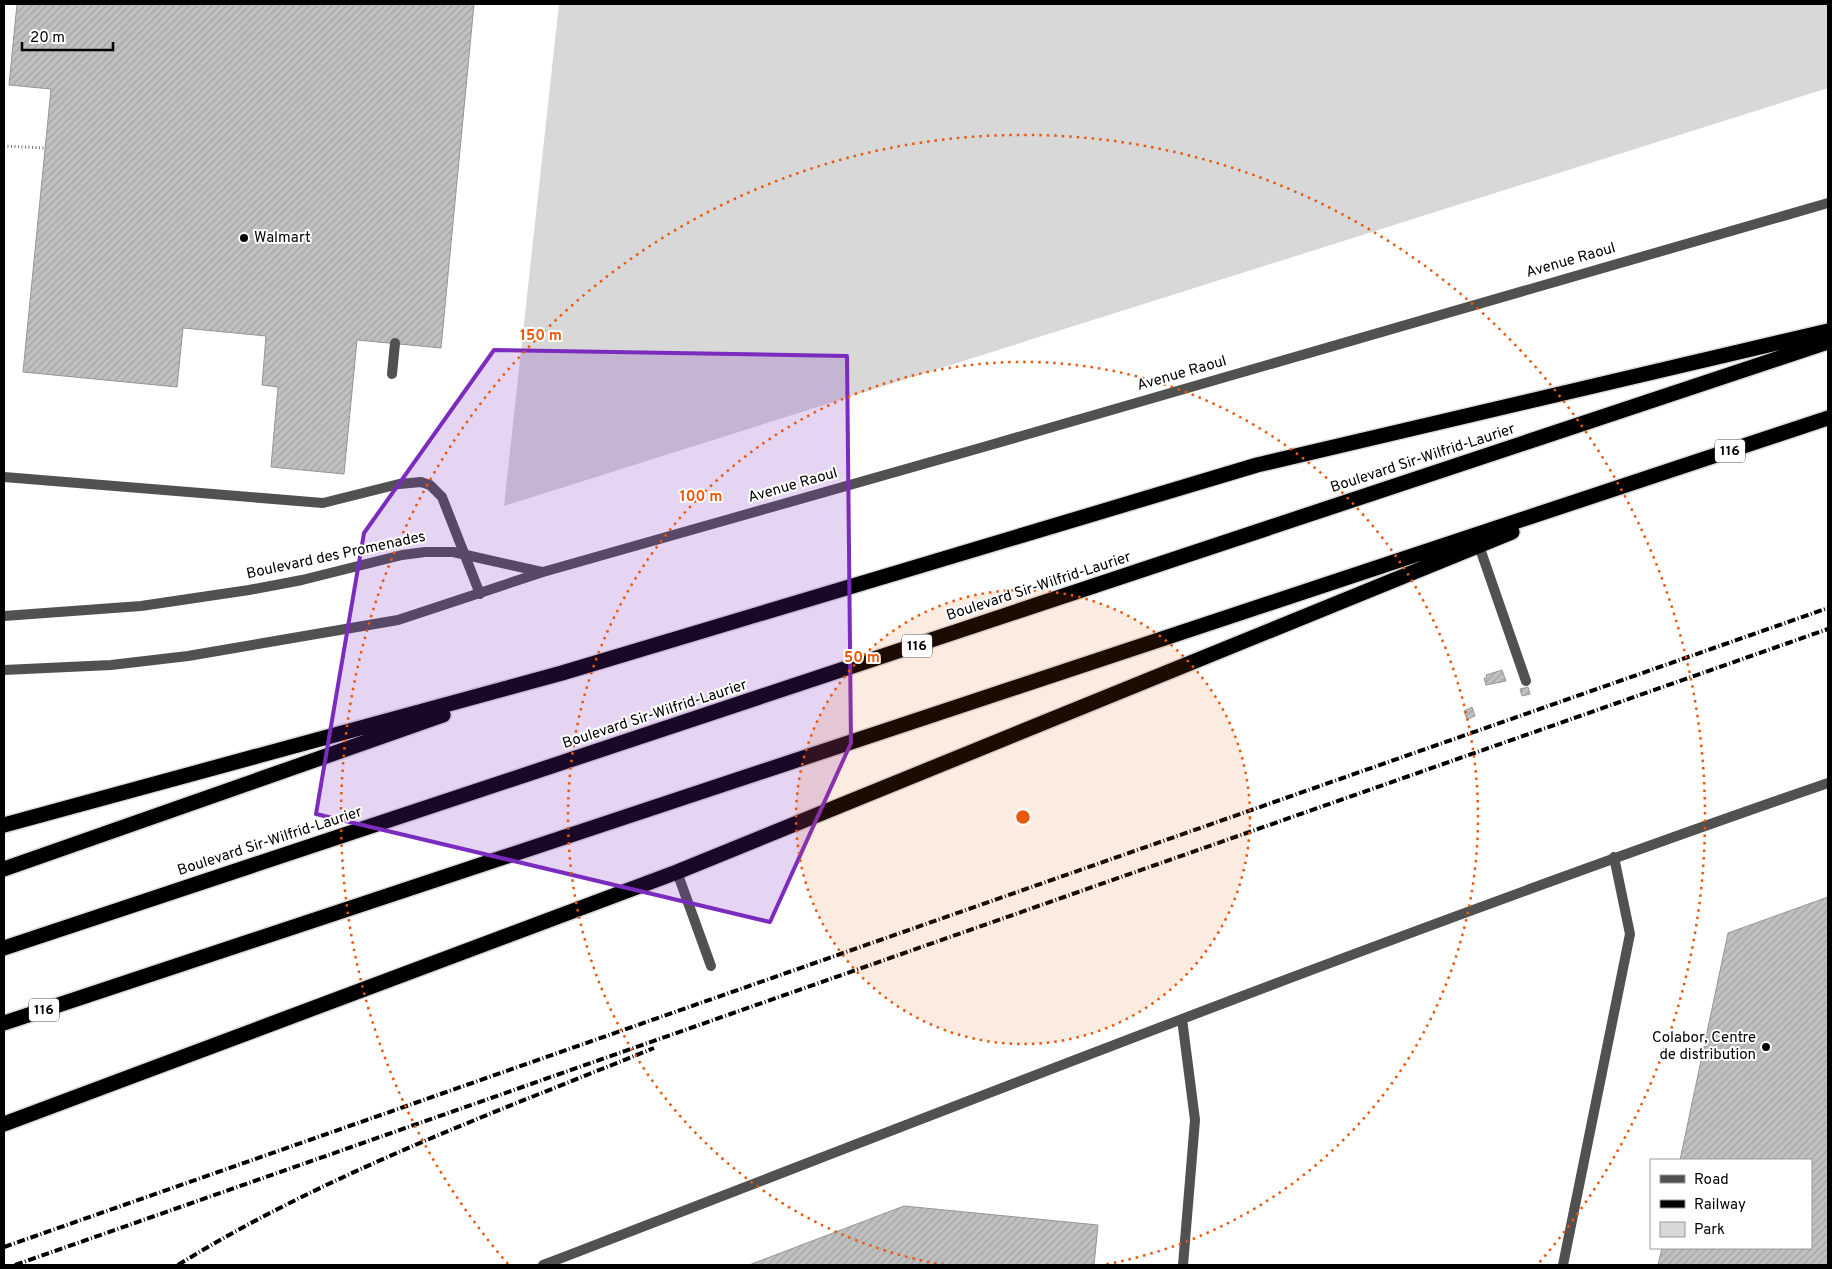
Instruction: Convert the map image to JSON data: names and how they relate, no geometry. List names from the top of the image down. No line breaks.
{"streets":{"highway":["116","Boulevard Sir-Wilfrid-Laurier"],"street":["Avenue Raoul","Boulevard des Promenades"]},"crossings":[["Avenue Raoul","Boulevard des Promenades"]],"places":["Walmart","Colabor, Centre de distribution"],"legend":["Road","Railway","Park"],"scale_bar":"20 m","rings":["150 m","100 m","50 m"]}
